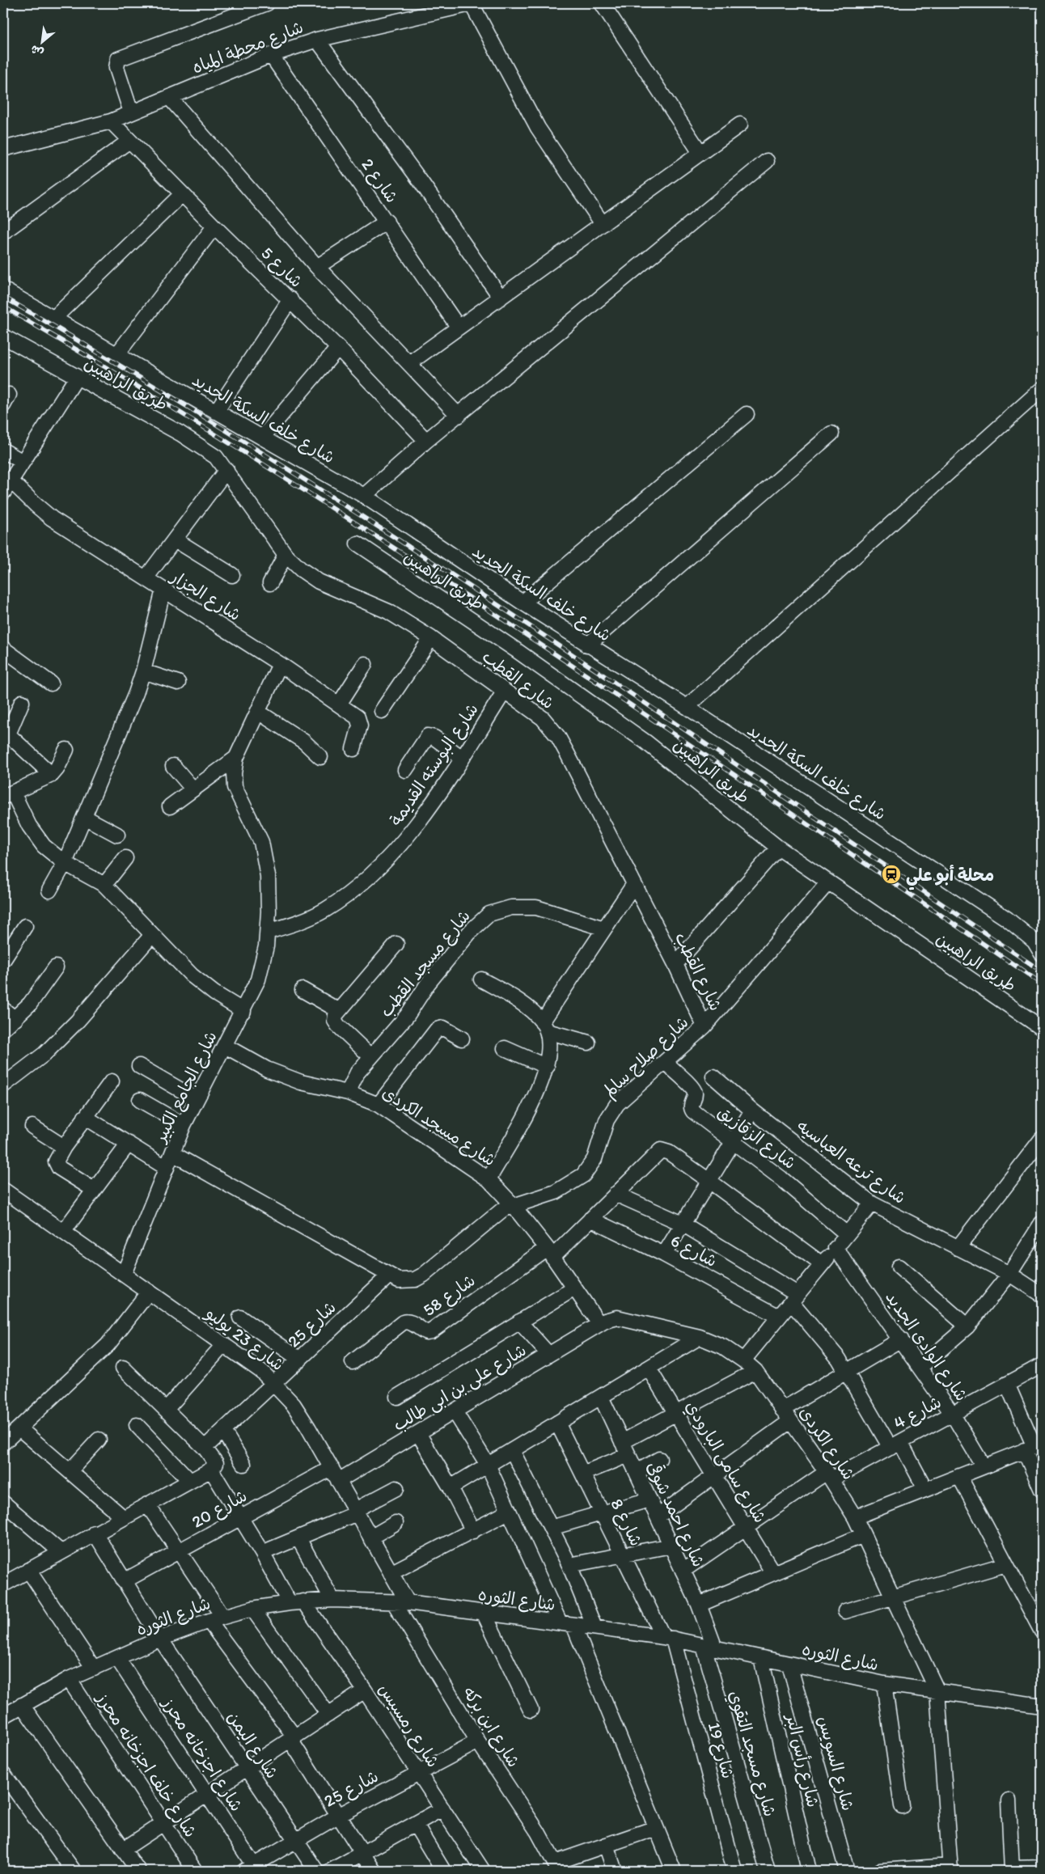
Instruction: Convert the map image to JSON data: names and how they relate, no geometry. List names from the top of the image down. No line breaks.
{"streets":{"street":["شارع محطة المياه","شارع 2","شارع 5","طريق الراهبين","شارع خلف السكة الحديد","شارع الجزار","شارع القطب","شارع البوسته القديمة","شارع مسجد القطب","شارع صلاح سالم","شارع الجامع الكبير","شارع مسجد الكردى","شارع الزقازيق","شارع ترعه العباسيه","شارع 6","شارع 58","شارع 25","شارع 23 يوليو","شارع الوادى الجديد","شارع على بن ابى طالب","شارع 4","شارع الكردى","شارع سامى البارودي","شارع 20","شارع احمد شوقى","شارع 8","شارع الثوره","شارع رمسيس","شارع ابن بركه","شارع اليمن","شارع 19","شارع مسجد التقوي","شارع اجزخانه محرز","شارع رأس البر","شارع السويس","شارع خلف اجزخانه محرز"]},"crossings":[["شارع محطة المياه","شارع 2"],["شارع محطة المياه","شارع 5"],["طريق الراهبين","شارع القطب"],["طريق الراهبين","شارع صلاح سالم"],["شارع القطب","شارع البوسته القديمة"],["شارع القطب","شارع صلاح سالم"],["شارع البوسته القديمة","شارع الجامع الكبير"],["شارع مسجد القطب","شارع مسجد الكردى"],["شارع صلاح سالم","شارع مسجد الكردى"],["شارع صلاح سالم","شارع الزقازيق"],["شارع صلاح سالم","شارع 25"],["شارع الجامع الكبير","شارع مسجد الكردى"],["شارع الجامع الكبير","شارع 23 يوليو"],["شارع مسجد الكردى","شارع 58"],["شارع مسجد الكردى","شارع على بن ابى طالب"],["شارع مسجد الكردى","شارع الكردى"],["شارع 25","شارع 23 يوليو"],["شارع 25","شارع رمسيس"],["شارع 25","شارع ابن بركه"],["شارع 25","شارع اليمن"],["شارع 25","شارع اجزخانه محرز"],["شارع 23 يوليو","شارع على بن ابى طالب"],["شارع 23 يوليو","شارع 20"],["شارع 23 يوليو","شارع الثوره"],["شارع 23 يوليو","شارع ابن بركه"],["شارع الوادى الجديد","شارع 4"],["شارع على بن ابى طالب","شارع الكردى"],["شارع على بن ابى طالب","شارع 20"],["شارع 4","شارع الكردى"],["شارع 4","شارع سامى البارودي"],["شارع 4","شارع احمد شوقى"],["شارع الكردى","شارع الثوره"],["شارع 20","شارع رمسيس"],["شارع 20","شارع اليمن"],["شارع احمد شوقى","شارع الثوره"],["شارع احمد شوقى","شارع مسجد التقوي"],["شارع 8","شارع الثوره"],["شارع 8","شارع 19"],["شارع الثوره","شارع رمسيس"],["شارع الثوره","شارع ابن بركه"],["شارع الثوره","شارع اليمن"],["شارع الثوره","شارع 19"],["شارع الثوره","شارع مسجد التقوي"],["شارع الثوره","شارع اجزخانه محرز"],["شارع الثوره","شارع رأس البر"],["شارع الثوره","شارع السويس"],["شارع الثوره","شارع خلف اجزخانه محرز"]],"places":{"station":["محلة أبو علي"]},"north":"bottom left"}
